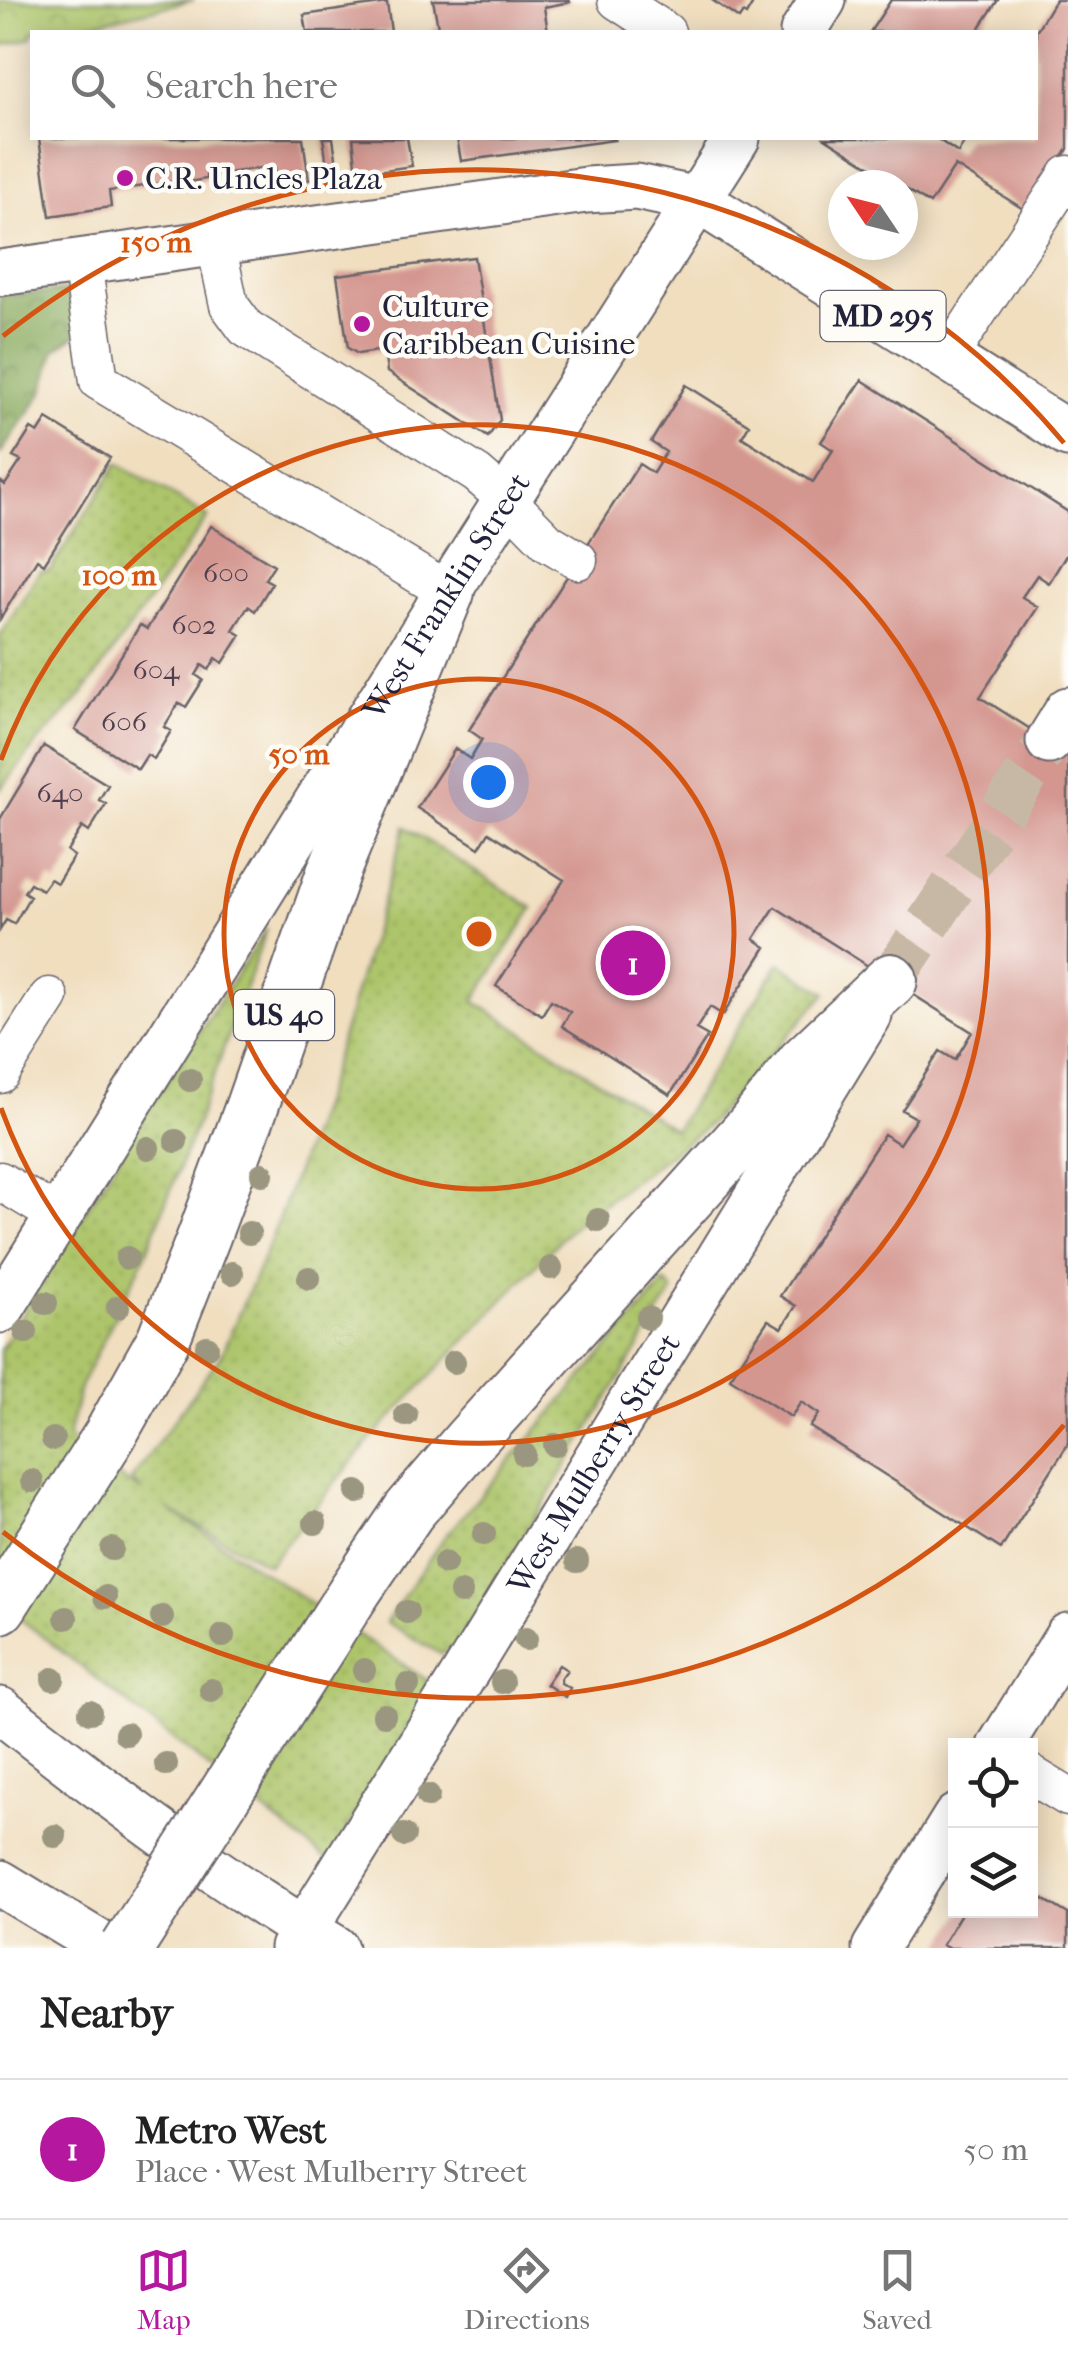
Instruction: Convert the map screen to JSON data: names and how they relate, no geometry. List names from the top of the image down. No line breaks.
{"streets":{"highway":["US 40"],"main road":["MD 295","West Franklin Street","West Mulberry Street"]},"crossings":[["MD 295","West Franklin Street"],["West Franklin Street","US 40"]],"places":["C.R. Uncles Plaza","Culture Caribbean Cuisine"],"house_numbers":["600","602","604","606","640"],"north":"top left","page":{"search":"Search here","pins":"1","heading":"Nearby","list":[{"mark":"1","name":"Metro West","note":"Place · West Mulberry Street","value":"50 m"}],"nav":["Map","Directions","Saved"]},"rings":["150 m","100 m","50 m"]}
